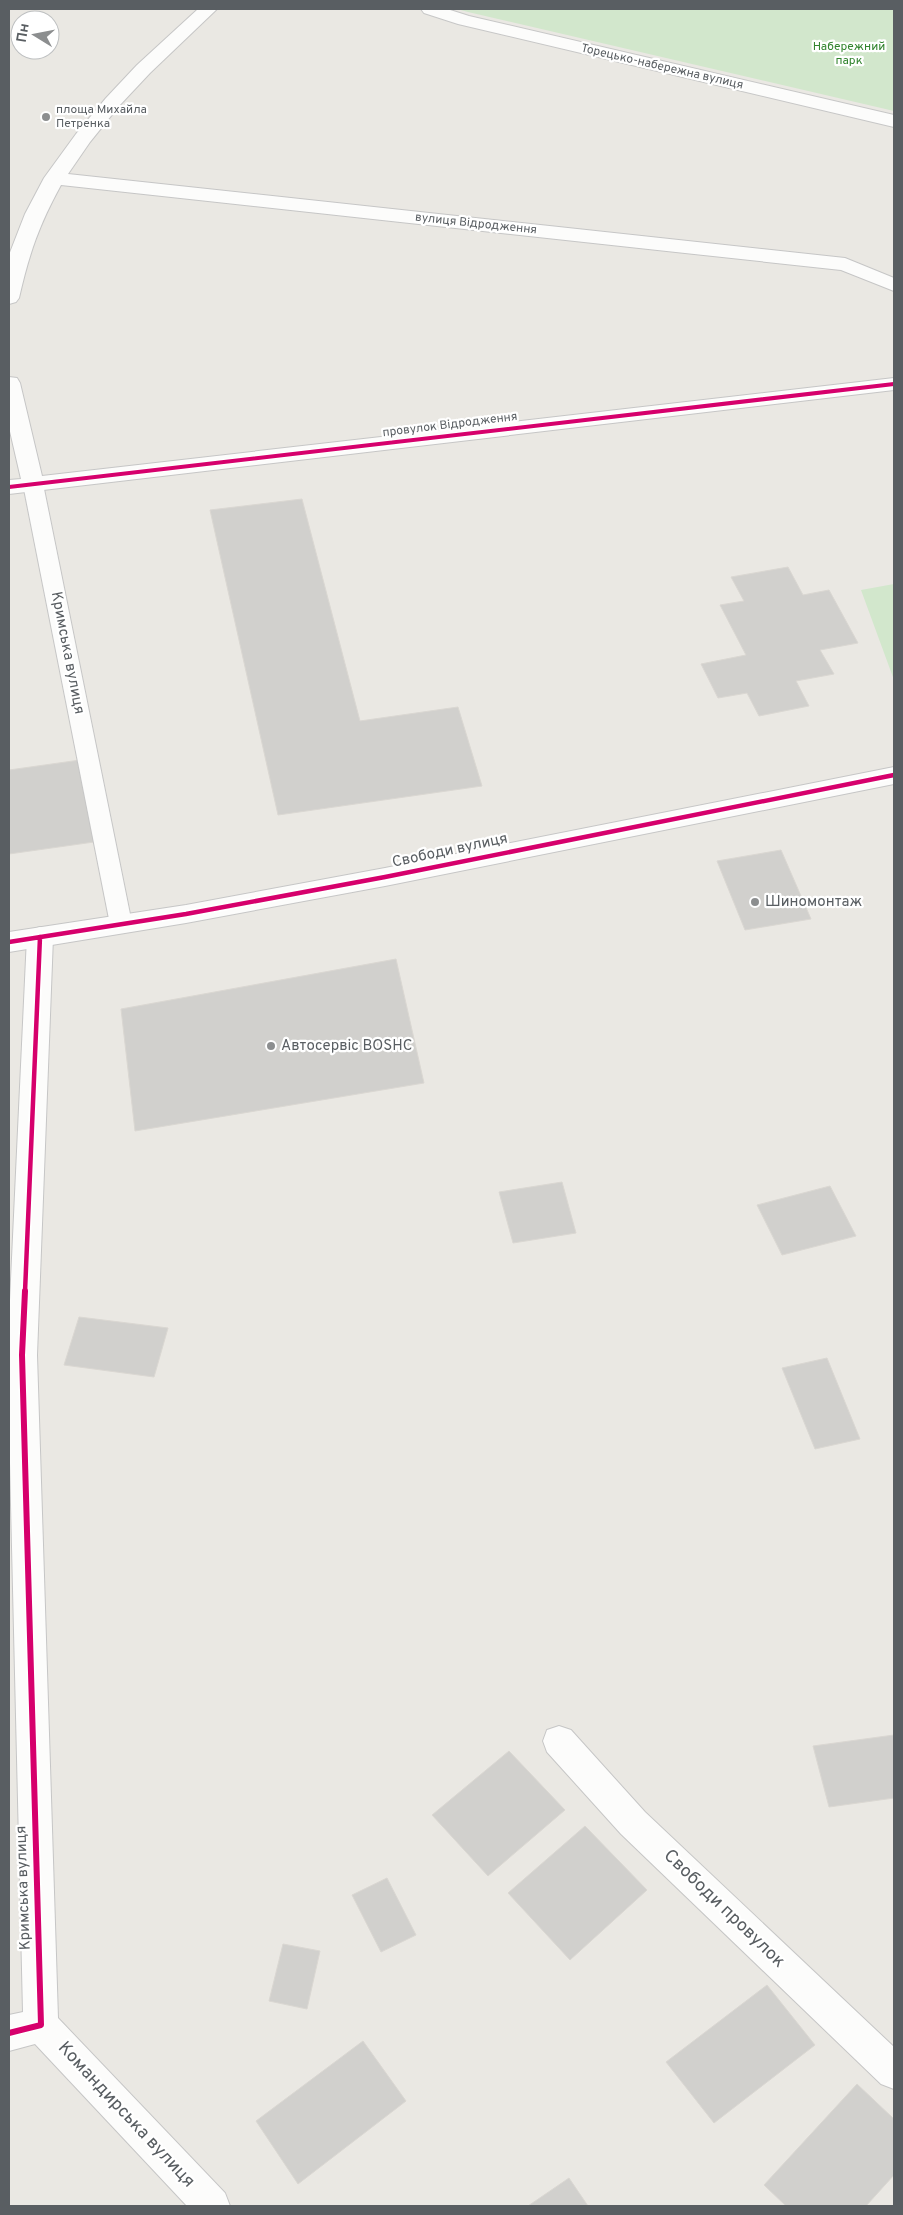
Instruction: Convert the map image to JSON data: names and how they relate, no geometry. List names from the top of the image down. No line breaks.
{"streets":{"street":["Торецько-набережна вулиця","вулиця Відродження","провулок Відродження","Кримська вулиця","Свободи вулиця","Свободи провулок","Командирська вулиця"]},"crossings":[["провулок Відродження","Кримська вулиця"],["Кримська вулиця","Свободи вулиця"],["Кримська вулиця","Командирська вулиця"]],"parks":["Набережний парк"],"places":["площа Михайла Петренка","Шиномонтаж","Автосервіс BOSHC"],"north":"left"}
